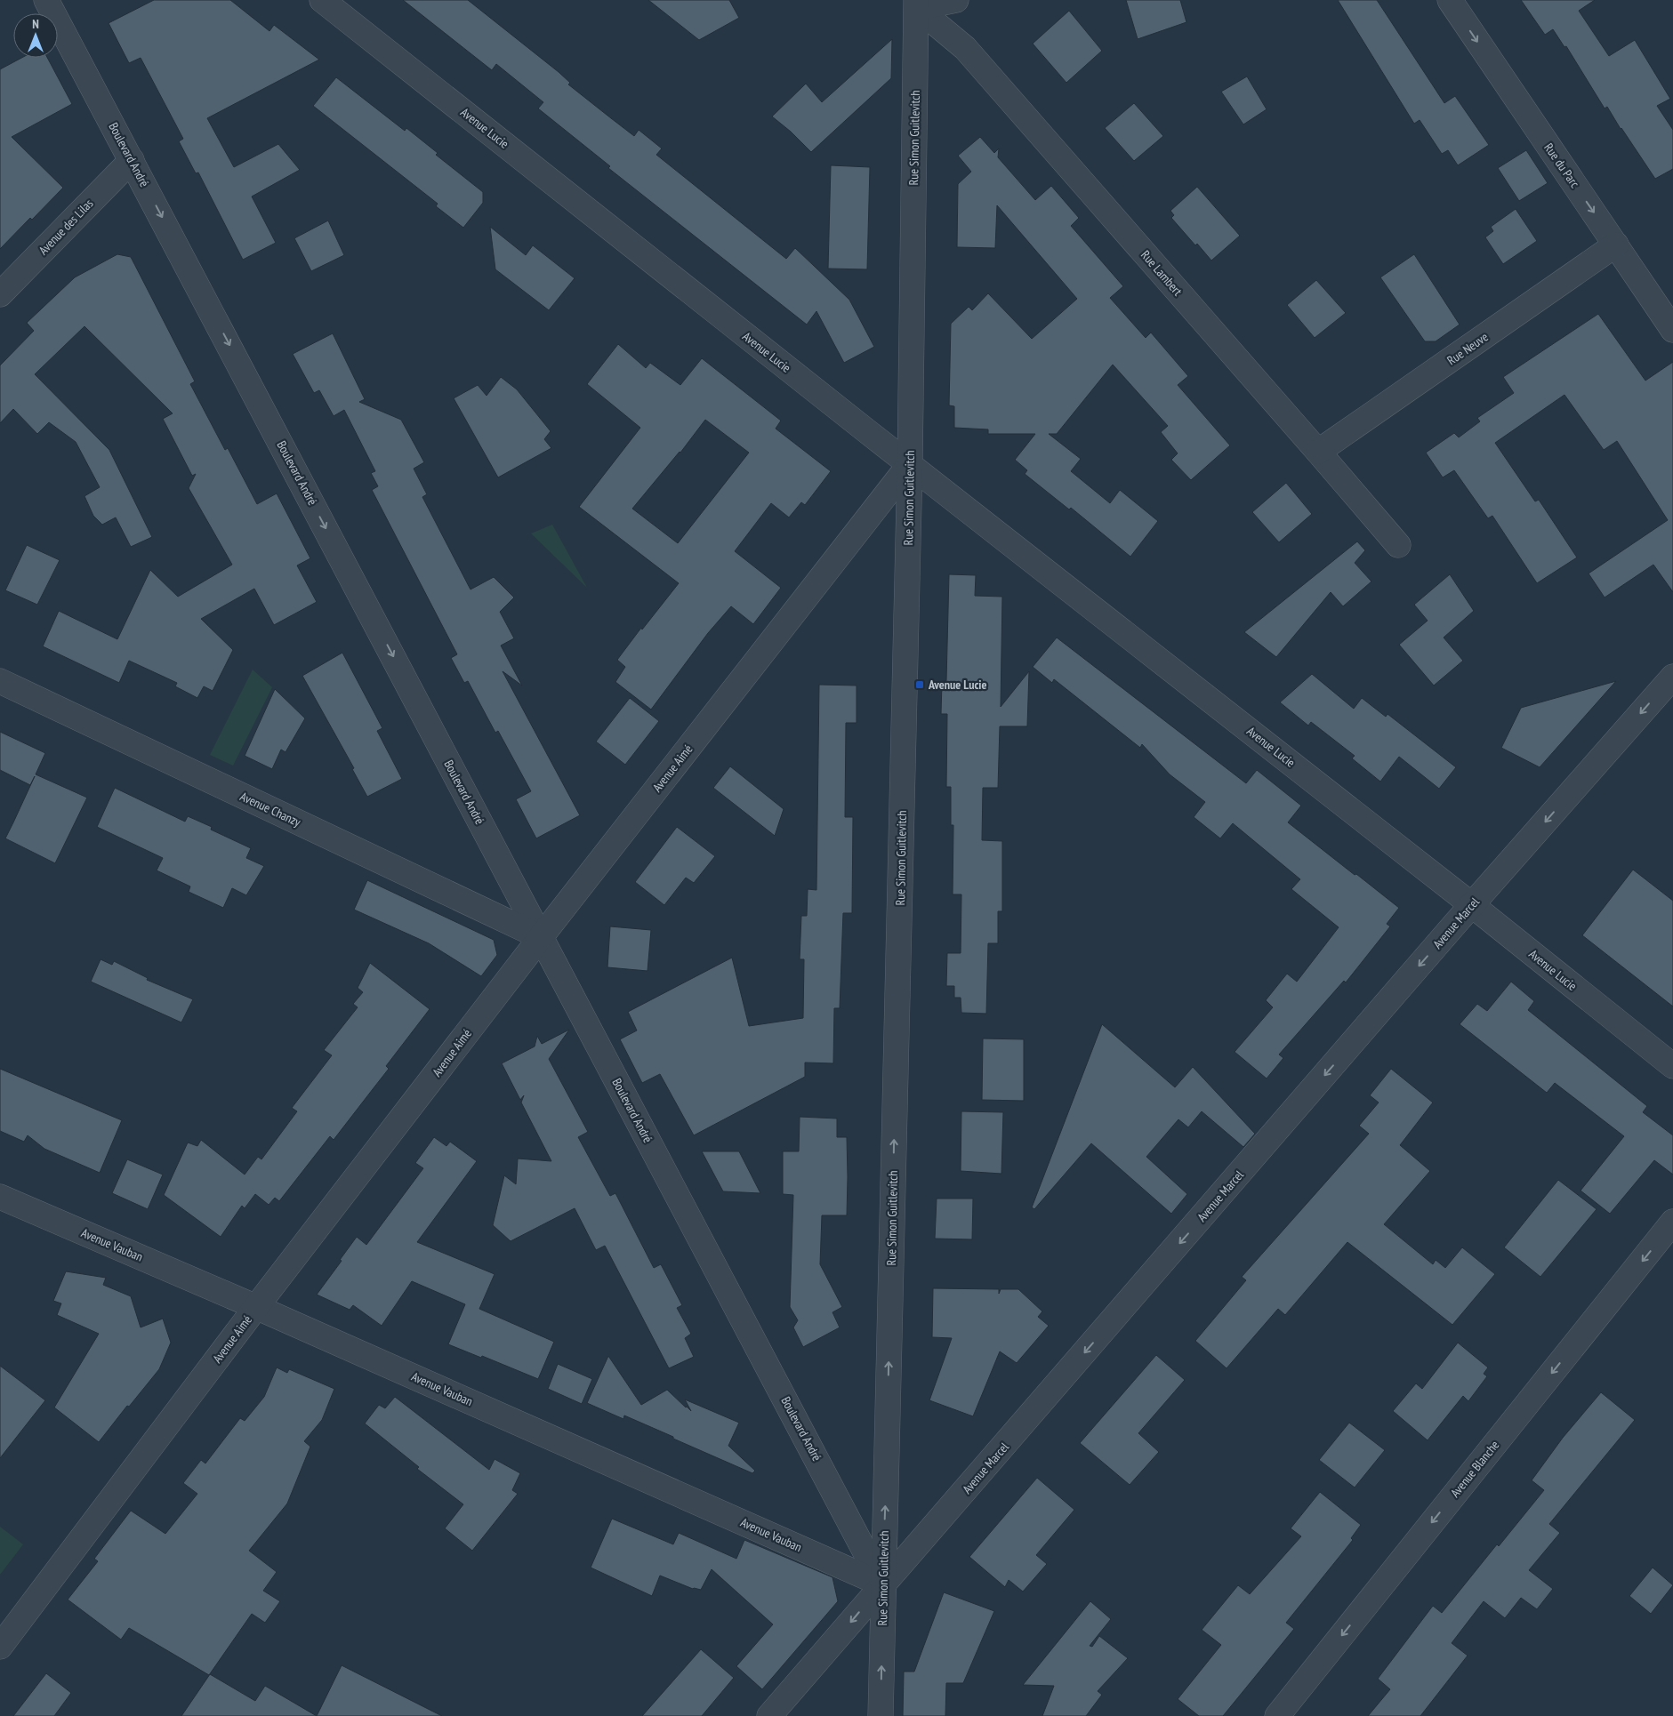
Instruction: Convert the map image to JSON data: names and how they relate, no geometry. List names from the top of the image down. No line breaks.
{"streets":{"street":["Avenue Lucie","Rue Simon Guitlevitch","Boulevard André","Rue du Parc","Avenue des Lilas","Rue Lambert","Rue Neuve","Avenue Aimé","Avenue Chanzy","Avenue Marcel","Avenue Vauban","Avenue Blanche"]},"crossings":[["Avenue Lucie","Rue Simon Guitlevitch"],["Avenue Lucie","Avenue Aimé"],["Avenue Lucie","Avenue Marcel"],["Rue Simon Guitlevitch","Boulevard André"],["Rue Simon Guitlevitch","Rue Lambert"],["Rue Simon Guitlevitch","Avenue Aimé"],["Rue Simon Guitlevitch","Avenue Marcel"],["Rue Simon Guitlevitch","Avenue Vauban"],["Boulevard André","Avenue des Lilas"],["Boulevard André","Avenue Aimé"],["Boulevard André","Avenue Chanzy"],["Boulevard André","Avenue Marcel"],["Boulevard André","Avenue Vauban"],["Rue du Parc","Rue Neuve"],["Rue Lambert","Rue Neuve"],["Avenue Aimé","Avenue Chanzy"],["Avenue Aimé","Avenue Vauban"],["Avenue Marcel","Avenue Vauban"]],"one_way":["Rue Simon Guitlevitch","Boulevard André","Rue du Parc","Avenue Marcel","Avenue Blanche"],"places":{"transit":["Avenue Lucie"]},"north":"top"}
